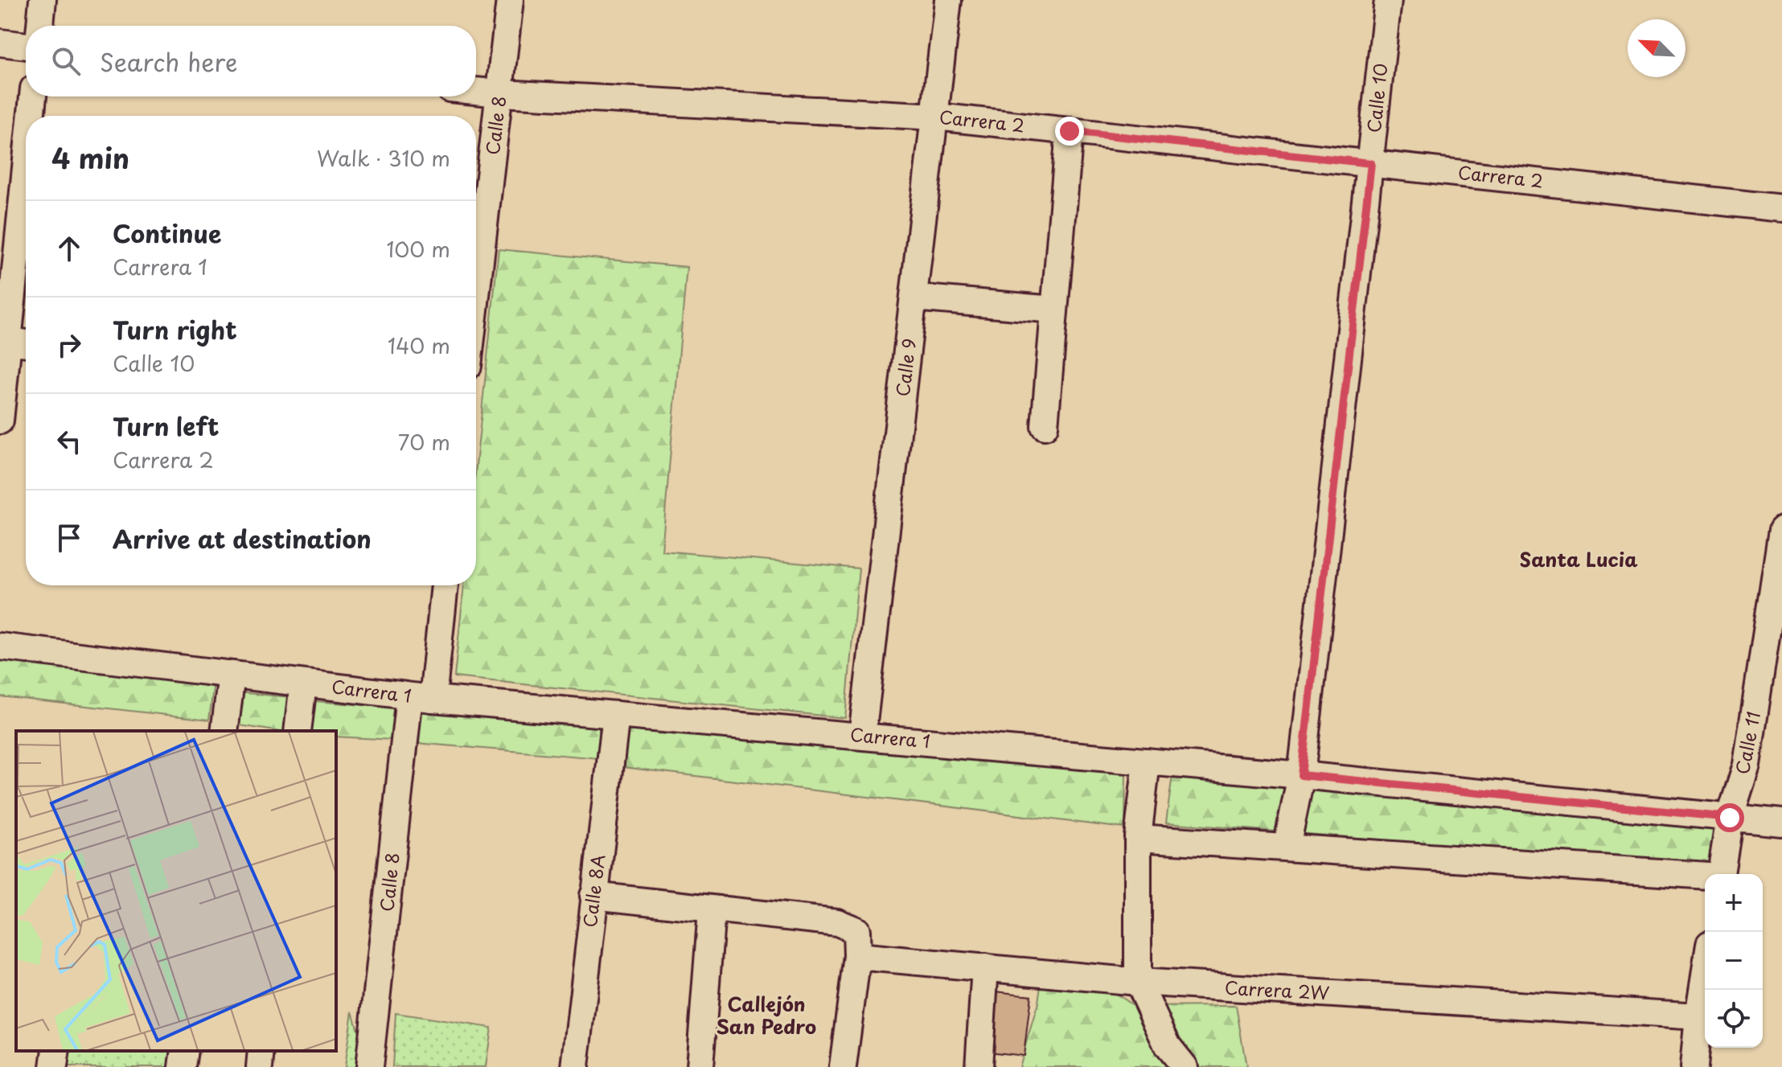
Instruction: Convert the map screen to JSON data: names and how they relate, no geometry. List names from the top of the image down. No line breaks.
{"streets":{"street":["Calle 10","Carrera 2","Calle 8","Calle 9","Carrera 1","Calle 11","Calle 8A","Carrera 2W"]},"crossings":[["Calle 10","Carrera 2"],["Calle 10","Carrera 1"],["Carrera 2","Calle 8"],["Carrera 2","Calle 9"],["Calle 8","Carrera 1"],["Calle 9","Carrera 1"],["Carrera 1","Calle 11"],["Carrera 1","Calle 8A"]],"districts":["Santa Lucia","Callejón San Pedro"],"north":"top left","page":{"search":"Search here","heading":["4 min","Walk · 310 m"],"list":[["Continue","Carrera 1","100 m"],["Turn right","Calle 10","140 m"],["Turn left","Carrera 2","70 m"],"Arrive at destination"],"map_buttons":["+","−"]}}
